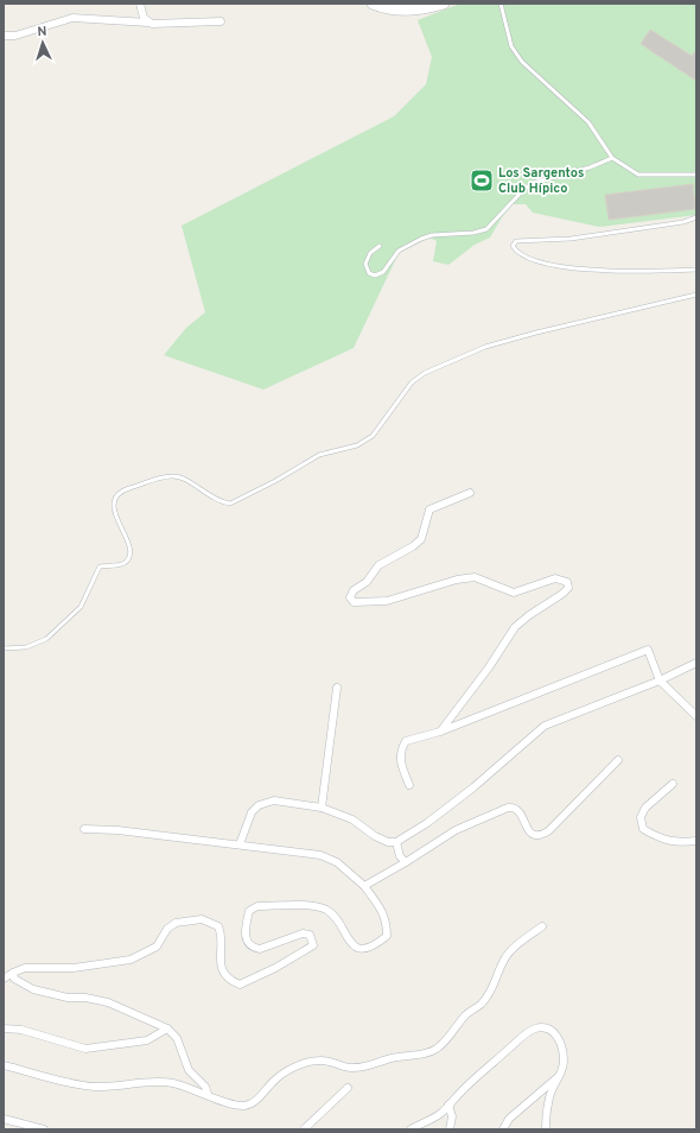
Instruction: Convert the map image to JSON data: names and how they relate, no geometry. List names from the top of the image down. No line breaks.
{"places":{"sports":["Los Sargentos Club Hípico"]},"north":"top"}
